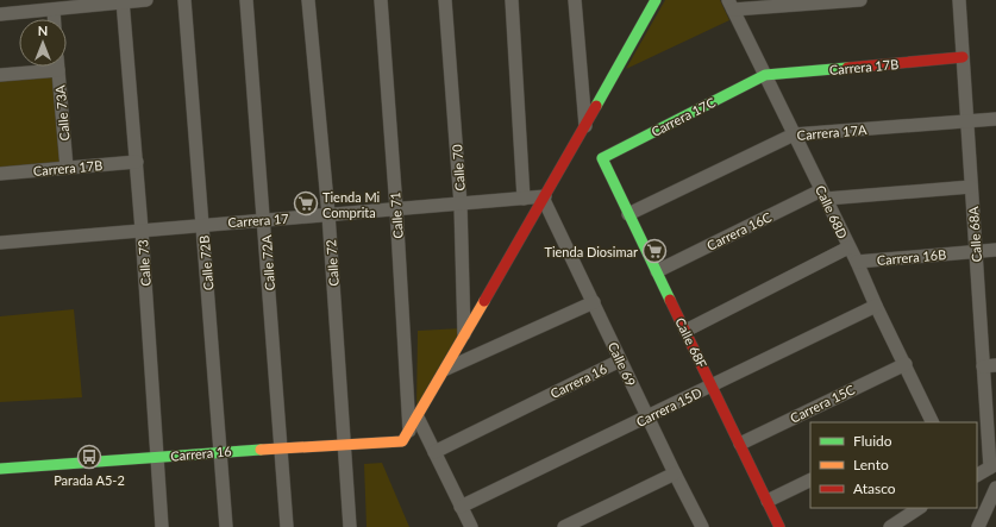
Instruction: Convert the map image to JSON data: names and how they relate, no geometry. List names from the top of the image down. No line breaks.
{"streets":{"street":["Carrera 17B","Calle 73A","Carrera 17C","Carrera 17A","Calle 70","Calle 68D","Calle 71","Carrera 17","Carrera 16C","Calle 68A","Carrera 16B","Calle 73","Calle 72B","Calle 72A","Calle 72","Calle 68F","Calle 69","Carrera 16","Carrera 15C","Carrera 15D"]},"crossings":[["Carrera 17B","Calle 73A"],["Carrera 17B","Carrera 17C"],["Carrera 17B","Calle 68D"],["Carrera 17B","Calle 68A"],["Carrera 17B","Calle 73"],["Carrera 17C","Calle 68D"],["Carrera 17C","Calle 68F"],["Carrera 17A","Calle 68D"],["Carrera 17A","Calle 68A"],["Carrera 17A","Calle 68F"],["Calle 70","Carrera 17"],["Calle 68D","Carrera 16C"],["Calle 68D","Carrera 16B"],["Calle 68D","Carrera 15C"],["Calle 68D","Carrera 15D"],["Calle 71","Carrera 17"],["Calle 71","Carrera 16"],["Carrera 17","Calle 73"],["Carrera 17","Calle 72B"],["Carrera 17","Calle 72A"],["Carrera 17","Calle 72"],["Carrera 17","Calle 69"],["Carrera 16C","Calle 68A"],["Carrera 16C","Calle 68F"],["Calle 68A","Carrera 16B"],["Calle 73","Carrera 16"],["Calle 72B","Carrera 16"],["Calle 72A","Carrera 16"],["Calle 72","Carrera 16"],["Calle 68F","Carrera 15C"],["Calle 68F","Carrera 15D"],["Calle 69","Carrera 16"],["Calle 69","Carrera 15D"]],"places":{"supermarket":["Tienda Mi Comprita","Tienda Diosimar"],"bus stop":["Parada A5-2"]},"legend":["Fluido","Lento","Atasco"],"north":"top"}
